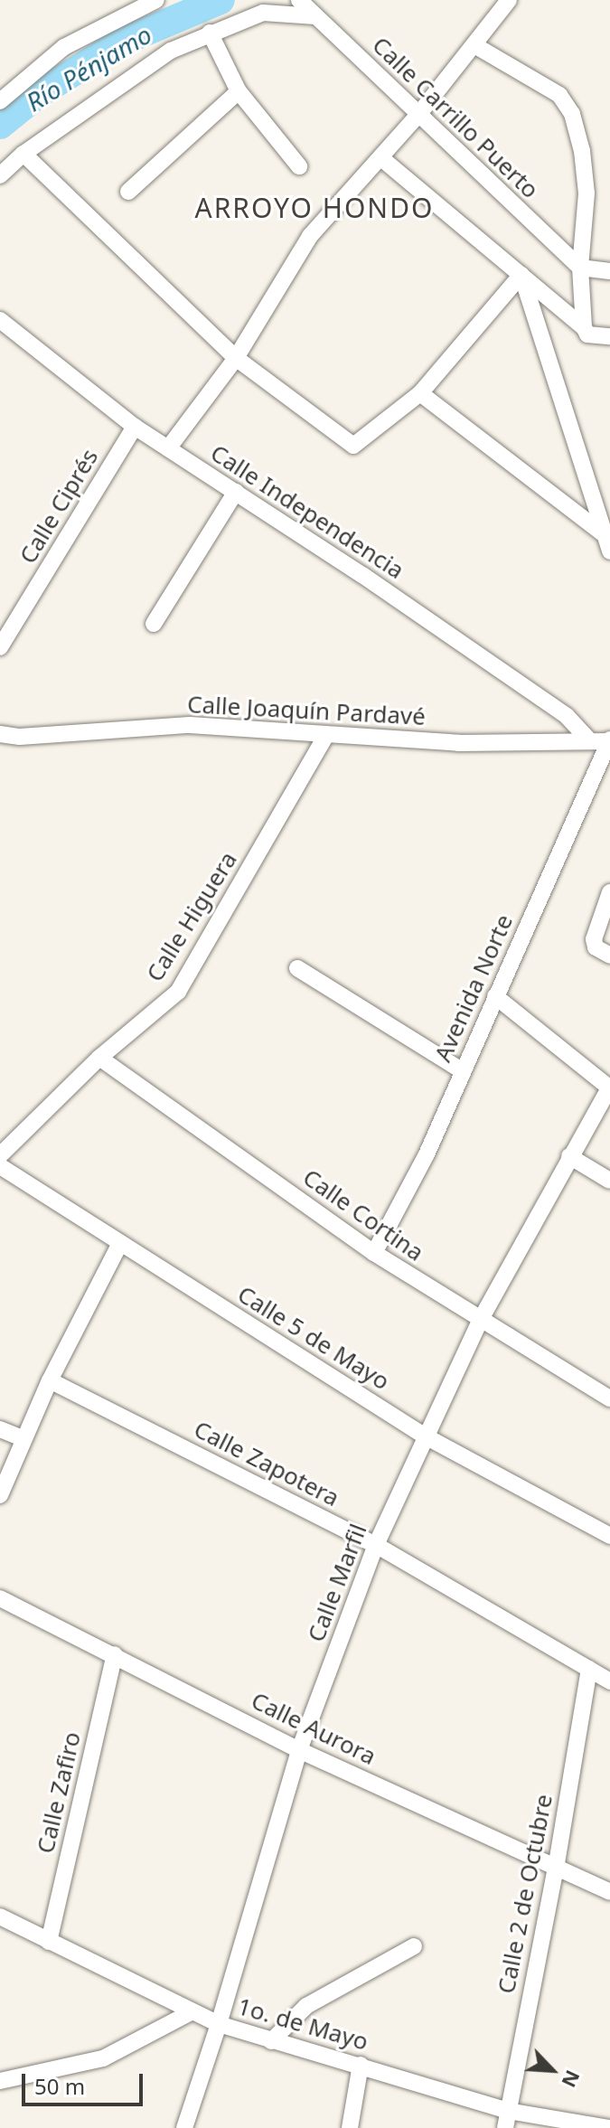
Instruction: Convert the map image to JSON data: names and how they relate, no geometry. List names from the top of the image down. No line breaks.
{"streets":{"street":["Calle Carrillo Puerto","Calle Ciprés","Calle Independencia","Calle Joaquín Pardavé","Calle Higuera","Avenida Norte","Calle Cortina","Calle 5 de Mayo","Calle Zapotera","Calle Marfil","Calle Aurora","Calle Zafiro","Calle 2 de Octubre","1o. de Mayo"]},"crossings":[["Calle Ciprés","Calle Independencia"],["Calle Independencia","Calle Joaquín Pardavé"],["Calle Joaquín Pardavé","Calle Higuera"],["Calle Joaquín Pardavé","Avenida Norte"],["Calle Higuera","Calle Cortina"],["Avenida Norte","Calle Cortina"],["Calle Cortina","Calle Marfil"],["Calle 5 de Mayo","Calle Marfil"],["Calle Zapotera","Calle Marfil"],["Calle Zapotera","Calle 2 de Octubre"],["Calle Marfil","Calle Aurora"],["Calle Marfil","1o. de Mayo"],["Calle Aurora","Calle Zafiro"],["Calle Aurora","Calle 2 de Octubre"],["Calle Zafiro","1o. de Mayo"],["Calle 2 de Octubre","1o. de Mayo"]],"districts":["ARROYO HONDO"],"water":["Río Pénjamo"],"scale_bar":"50 m","north":"bottom right"}
